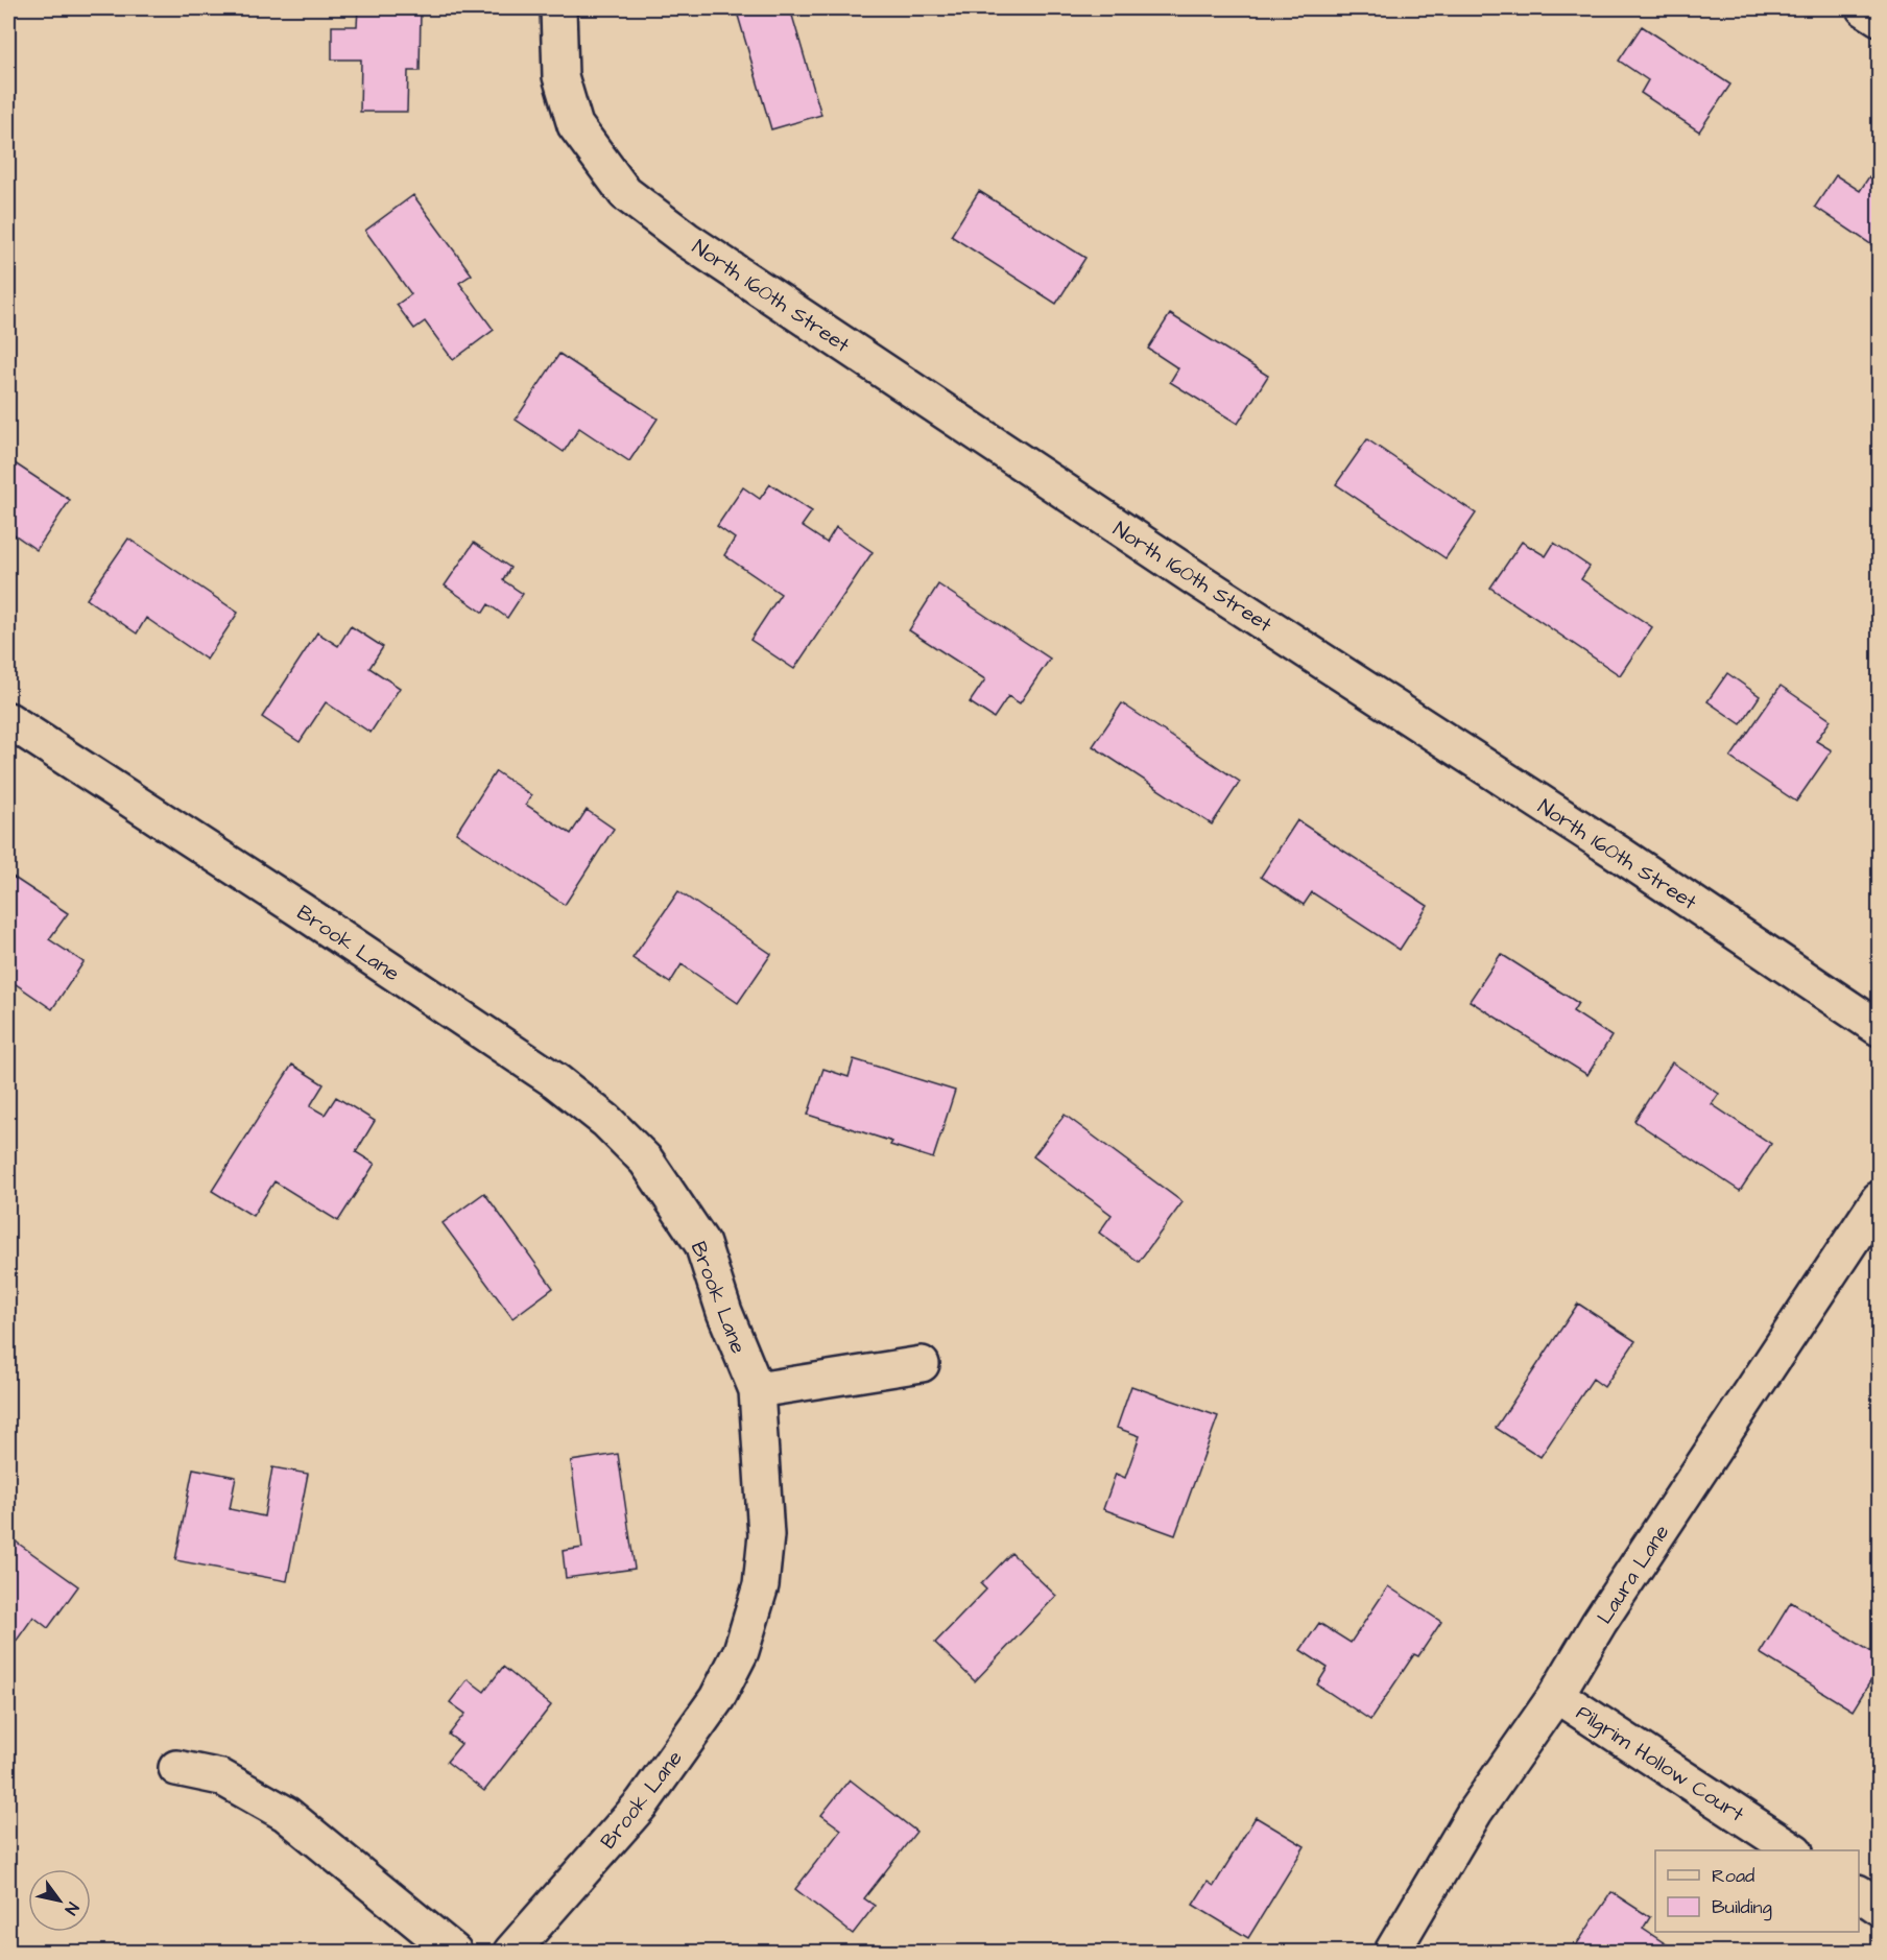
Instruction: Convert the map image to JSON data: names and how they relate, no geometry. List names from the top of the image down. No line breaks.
{"streets":{"street":["North 160th Street","Brook Lane","Laura Lane","Pilgrim Hollow Court"]},"crossings":[["Laura Lane","Pilgrim Hollow Court"]],"legend":["Road","Building"],"north":"bottom right"}
